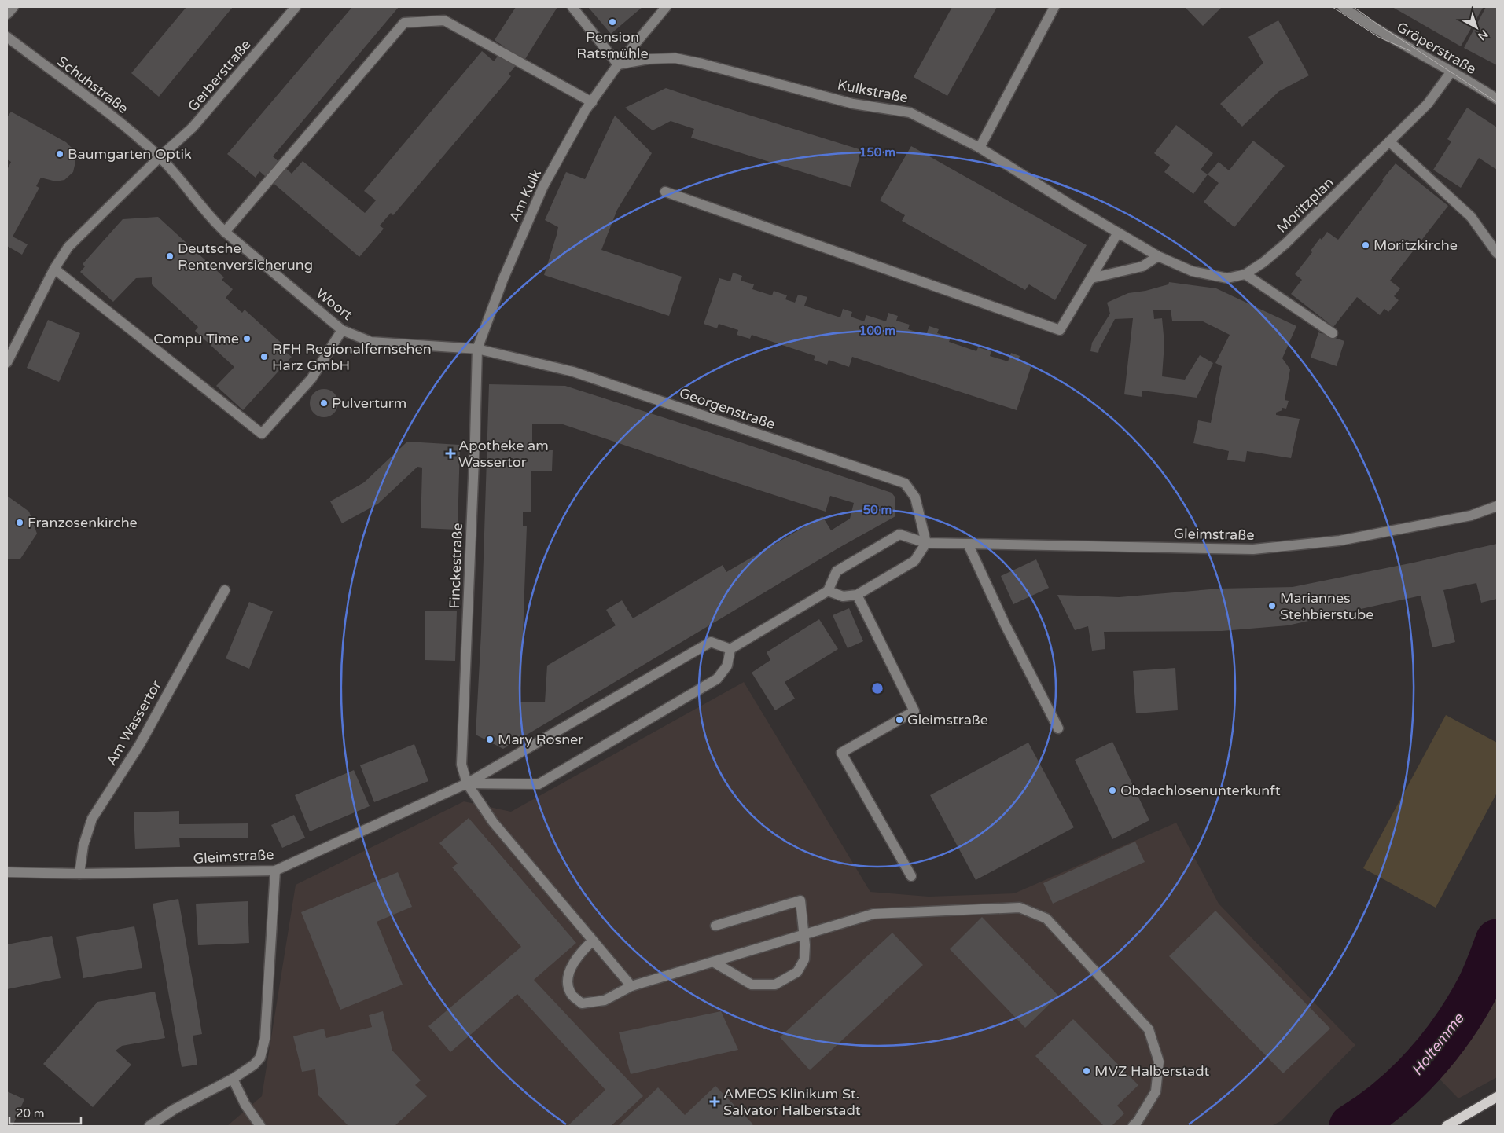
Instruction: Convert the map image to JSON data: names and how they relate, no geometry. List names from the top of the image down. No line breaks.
{"streets":{"street":["Gröperstraße","Gerberstraße","Schuhstraße","Kulkstraße","Am Kulk","Moritzplan","Woort","Georgenstraße","Gleimstraße","Finckestraße","Am Wassertor"]},"crossings":[["Gröperstraße","Moritzplan"],["Gerberstraße","Schuhstraße"],["Gerberstraße","Woort"],["Schuhstraße","Woort"],["Kulkstraße","Am Kulk"],["Kulkstraße","Moritzplan"],["Am Kulk","Woort"],["Am Kulk","Georgenstraße"],["Am Kulk","Finckestraße"],["Woort","Georgenstraße"],["Woort","Finckestraße"],["Georgenstraße","Gleimstraße"],["Georgenstraße","Finckestraße"],["Gleimstraße","Finckestraße"],["Gleimstraße","Am Wassertor"]],"water":["Holtemme"],"places":{"other":["Pension Ratsmühle","Baumgarten Optik","Moritzkirche","Deutsche Rentenversicherung","Compu Time","RFH Regionalfernsehen Harz GmbH","Pulverturm","Franzosenkirche","Mariannes Stehbierstube","Gleimstraße","Mary Rosner","Obdachlosenunterkunft","MVZ Halberstadt"],"health":["Apotheke am Wassertor","AMEOS Klinikum St. Salvator Halberstadt"]},"scale_bar":"20 m","north":"bottom right","rings":["150 m","100 m","50 m"]}
